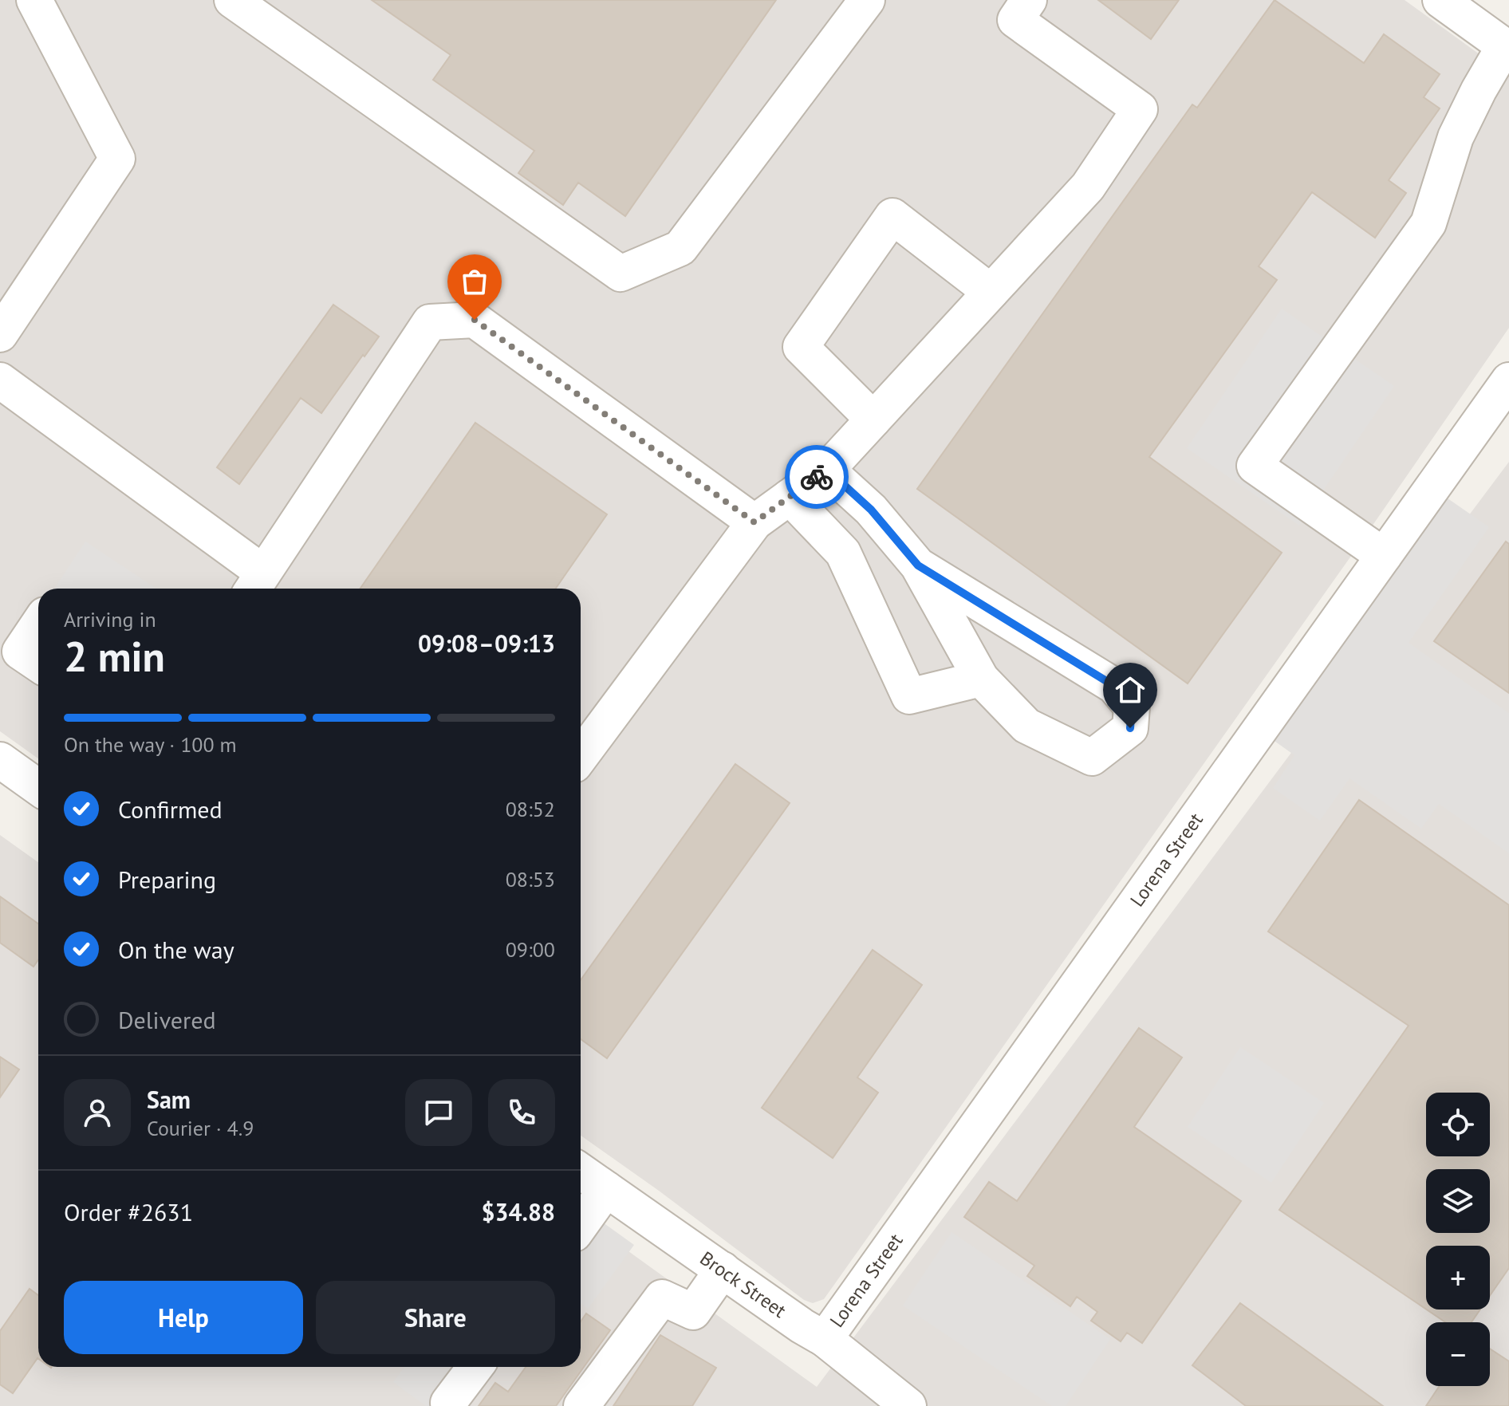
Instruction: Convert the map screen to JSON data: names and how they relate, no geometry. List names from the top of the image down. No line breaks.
{"streets":{"street":["Lorena Street","Brock Street"]},"crossings":[["Lorena Street","Brock Street"]],"page":{"heading":["2 min","Arriving in","09:08–09:13"],"panel":["Sam","Courier · 4.9","Order #2631","$34.88"],"bar":"On the way · 100 m","list":[["Confirmed","08:52"],["Preparing","08:53"],["On the way","09:00"],"Delivered"],"map_buttons":["+","−"],"buttons":["Help","Share"]}}
